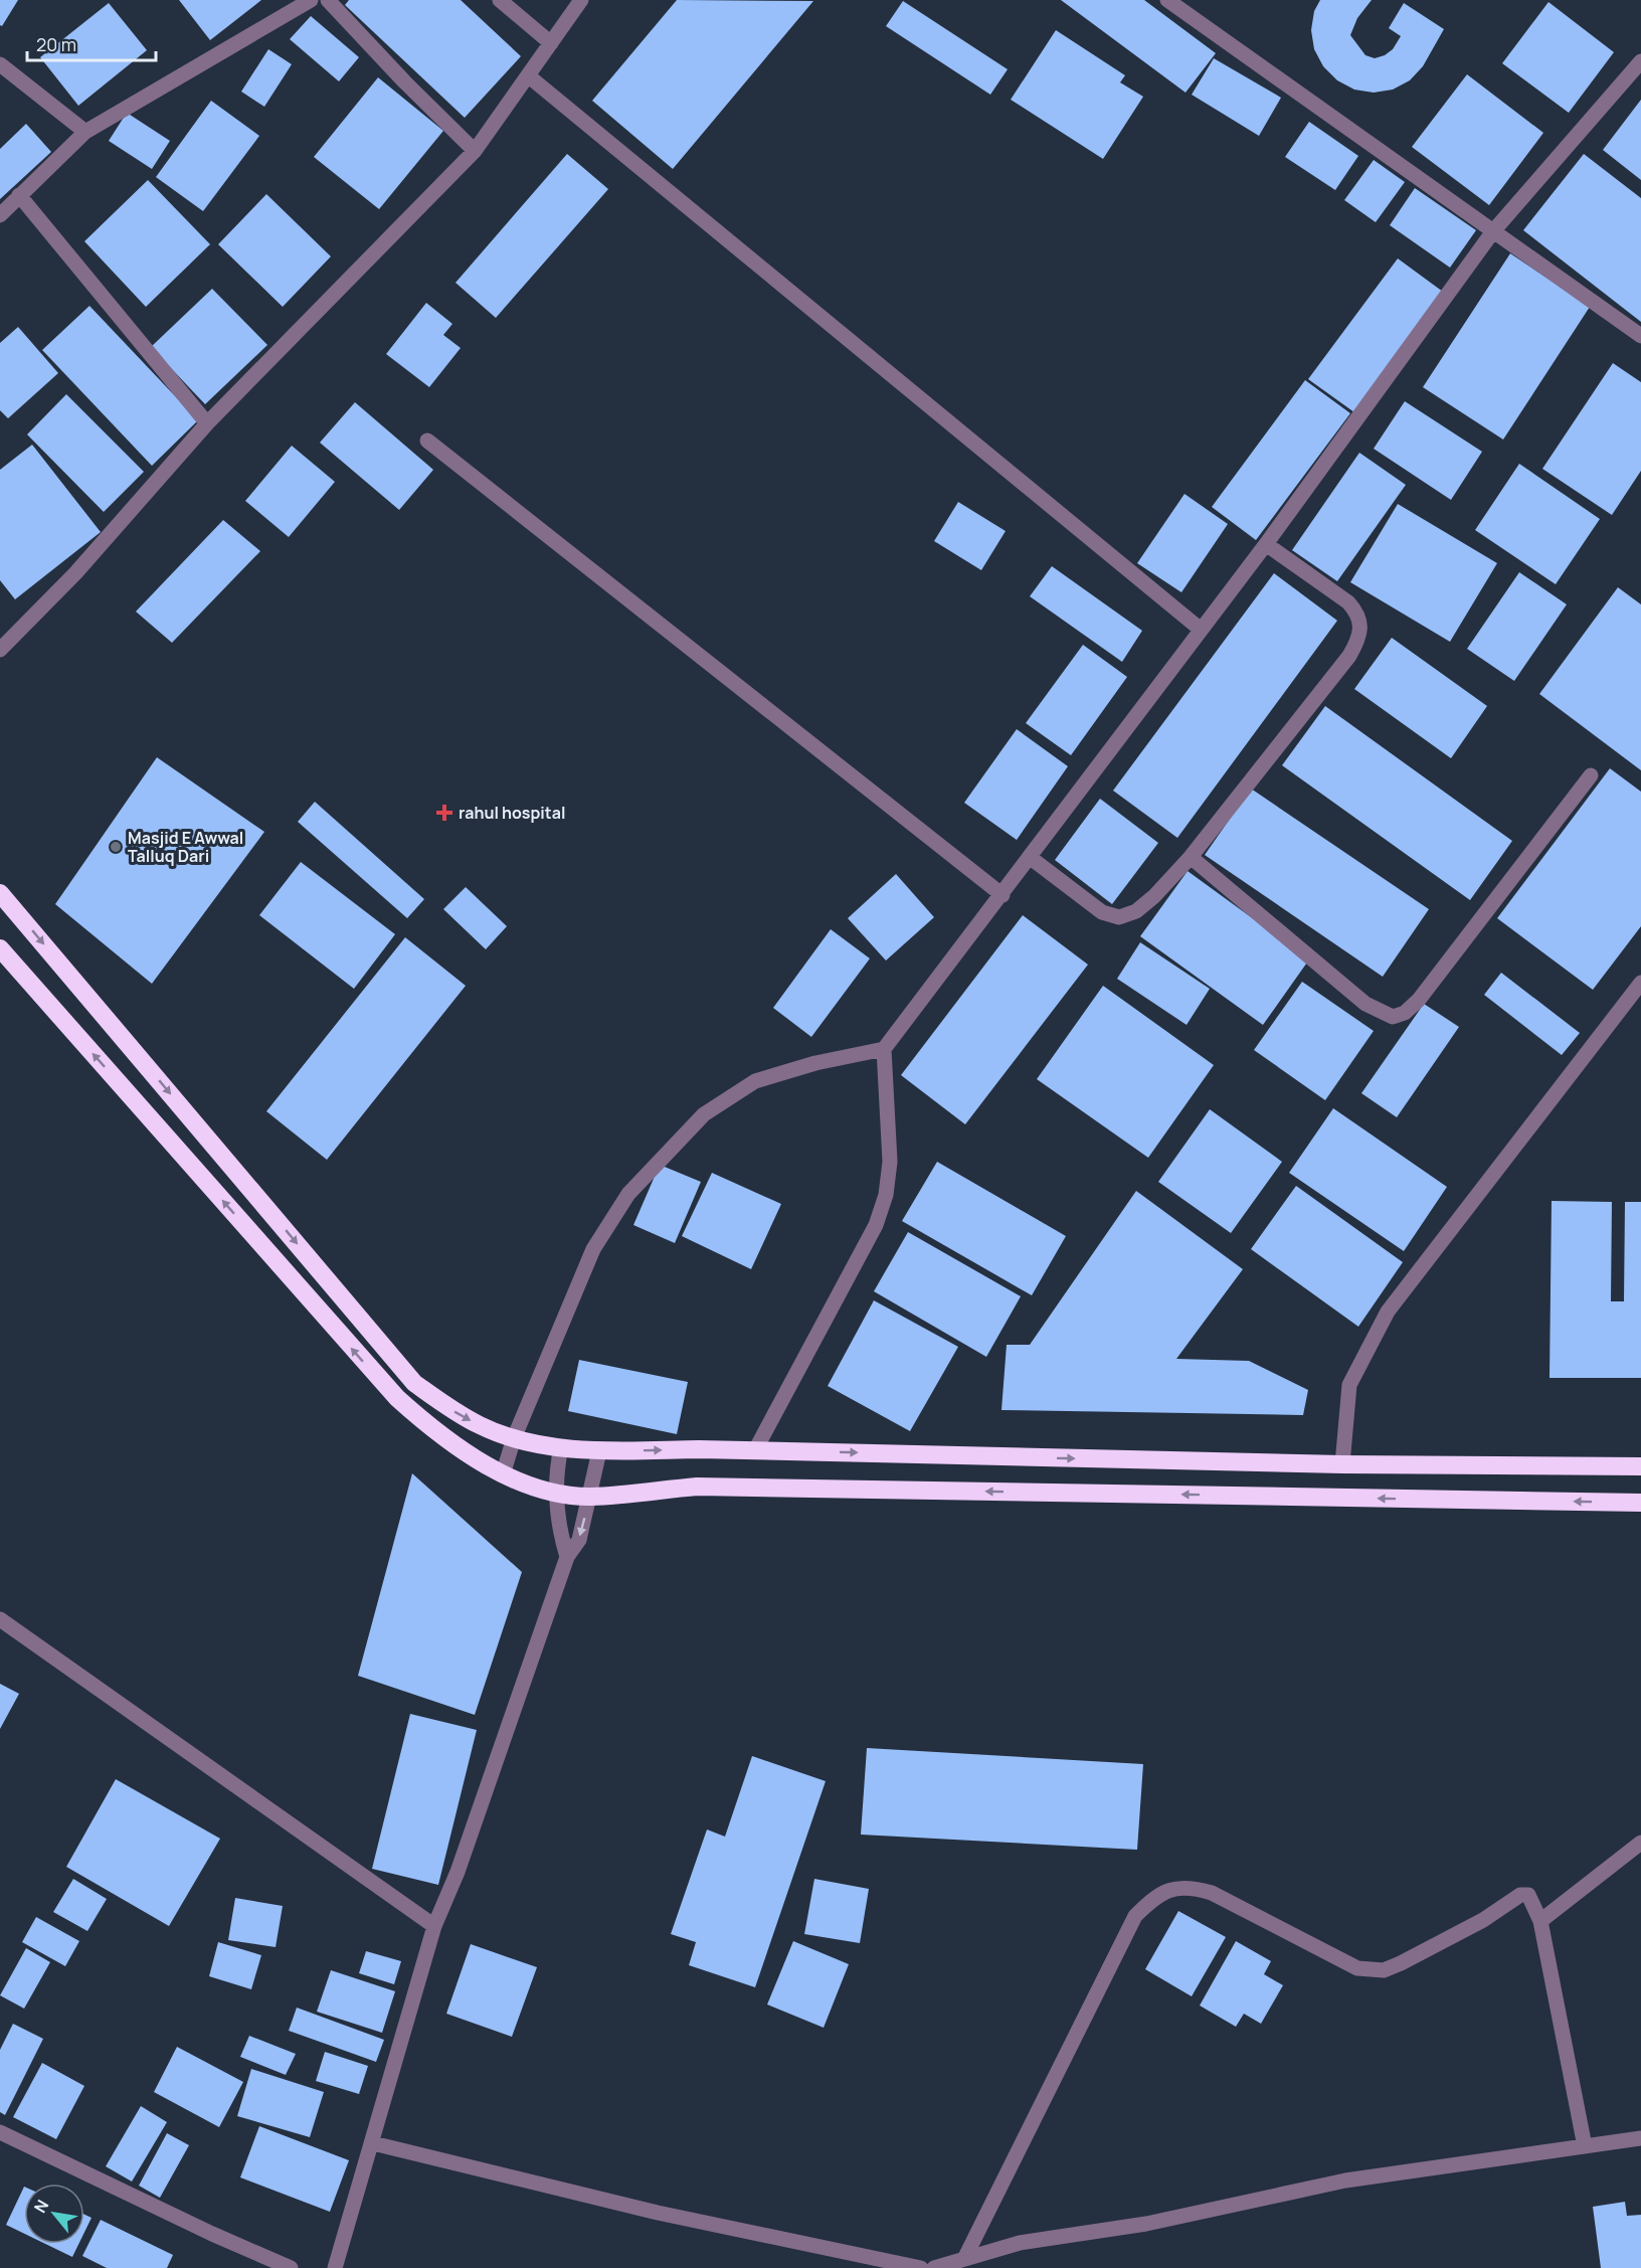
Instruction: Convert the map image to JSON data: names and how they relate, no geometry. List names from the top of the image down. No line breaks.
{"places":{"health":["rahul hospital"],"other":["Masjid E Awwal Talluq Dari"]},"scale_bar":"20 m","north":"top left"}
